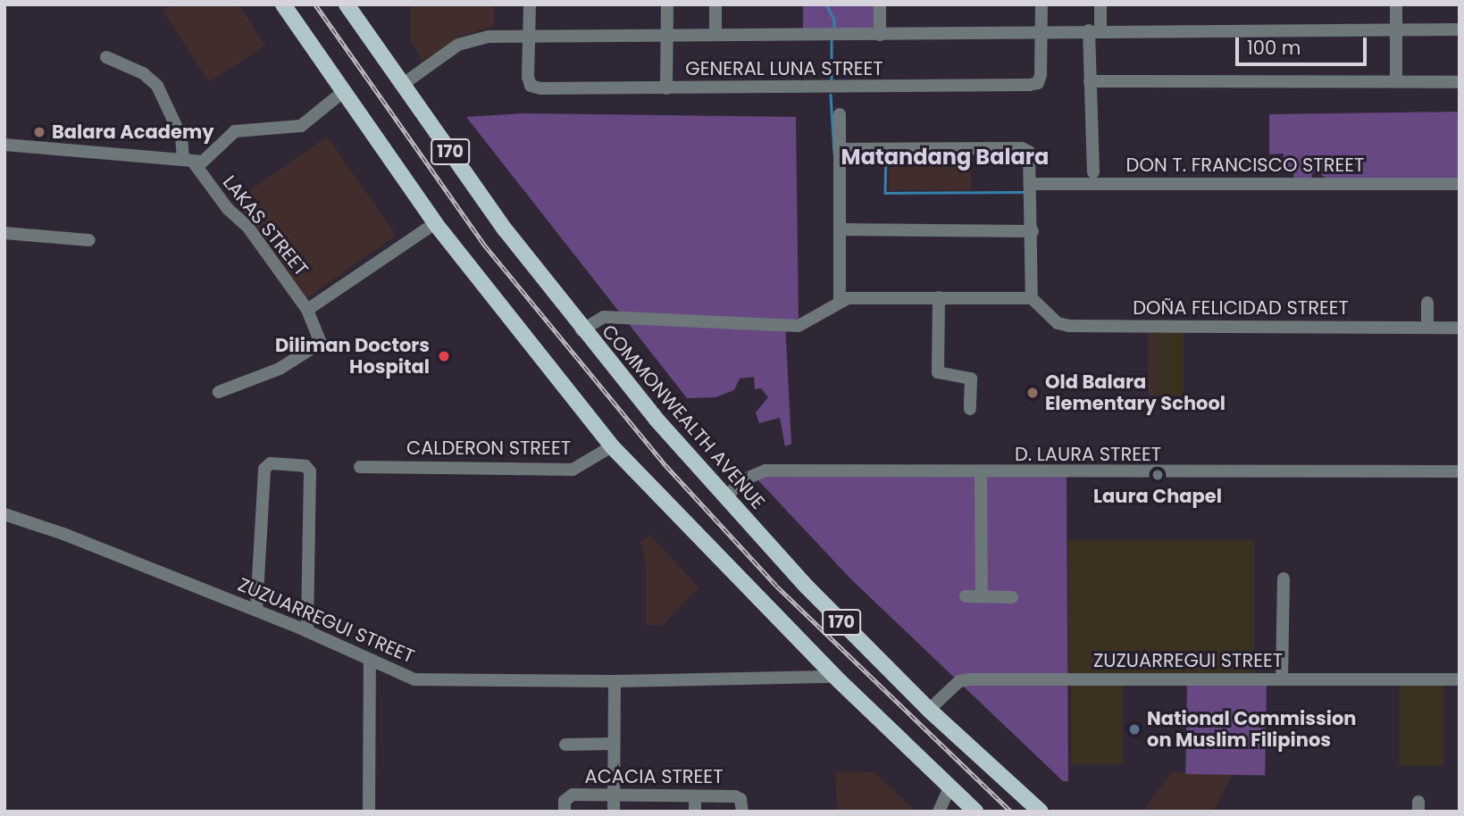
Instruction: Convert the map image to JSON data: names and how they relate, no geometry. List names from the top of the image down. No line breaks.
{"streets":{"main road":["170","COMMONWEALTH AVENUE"],"street":["GENERAL LUNA STREET","DON T. FRANCISCO STREET","LAKAS STREET","DOÑA FELICIDAD STREET","CALDERON STREET","D. LAURA STREET","ZUZUARREGUI STREET","ACACIA STREET"]},"crossings":[["170","CALDERON STREET"],["170","ZUZUARREGUI STREET"],["COMMONWEALTH AVENUE","D. LAURA STREET"],["COMMONWEALTH AVENUE","ZUZUARREGUI STREET"]],"districts":["Matandang Balara"],"places":["Balara Academy","Diliman Doctors Hospital","Old Balara Elementary School","Laura Chapel","National Commission on Muslim Filipinos"],"scale_bar":"100 m"}
